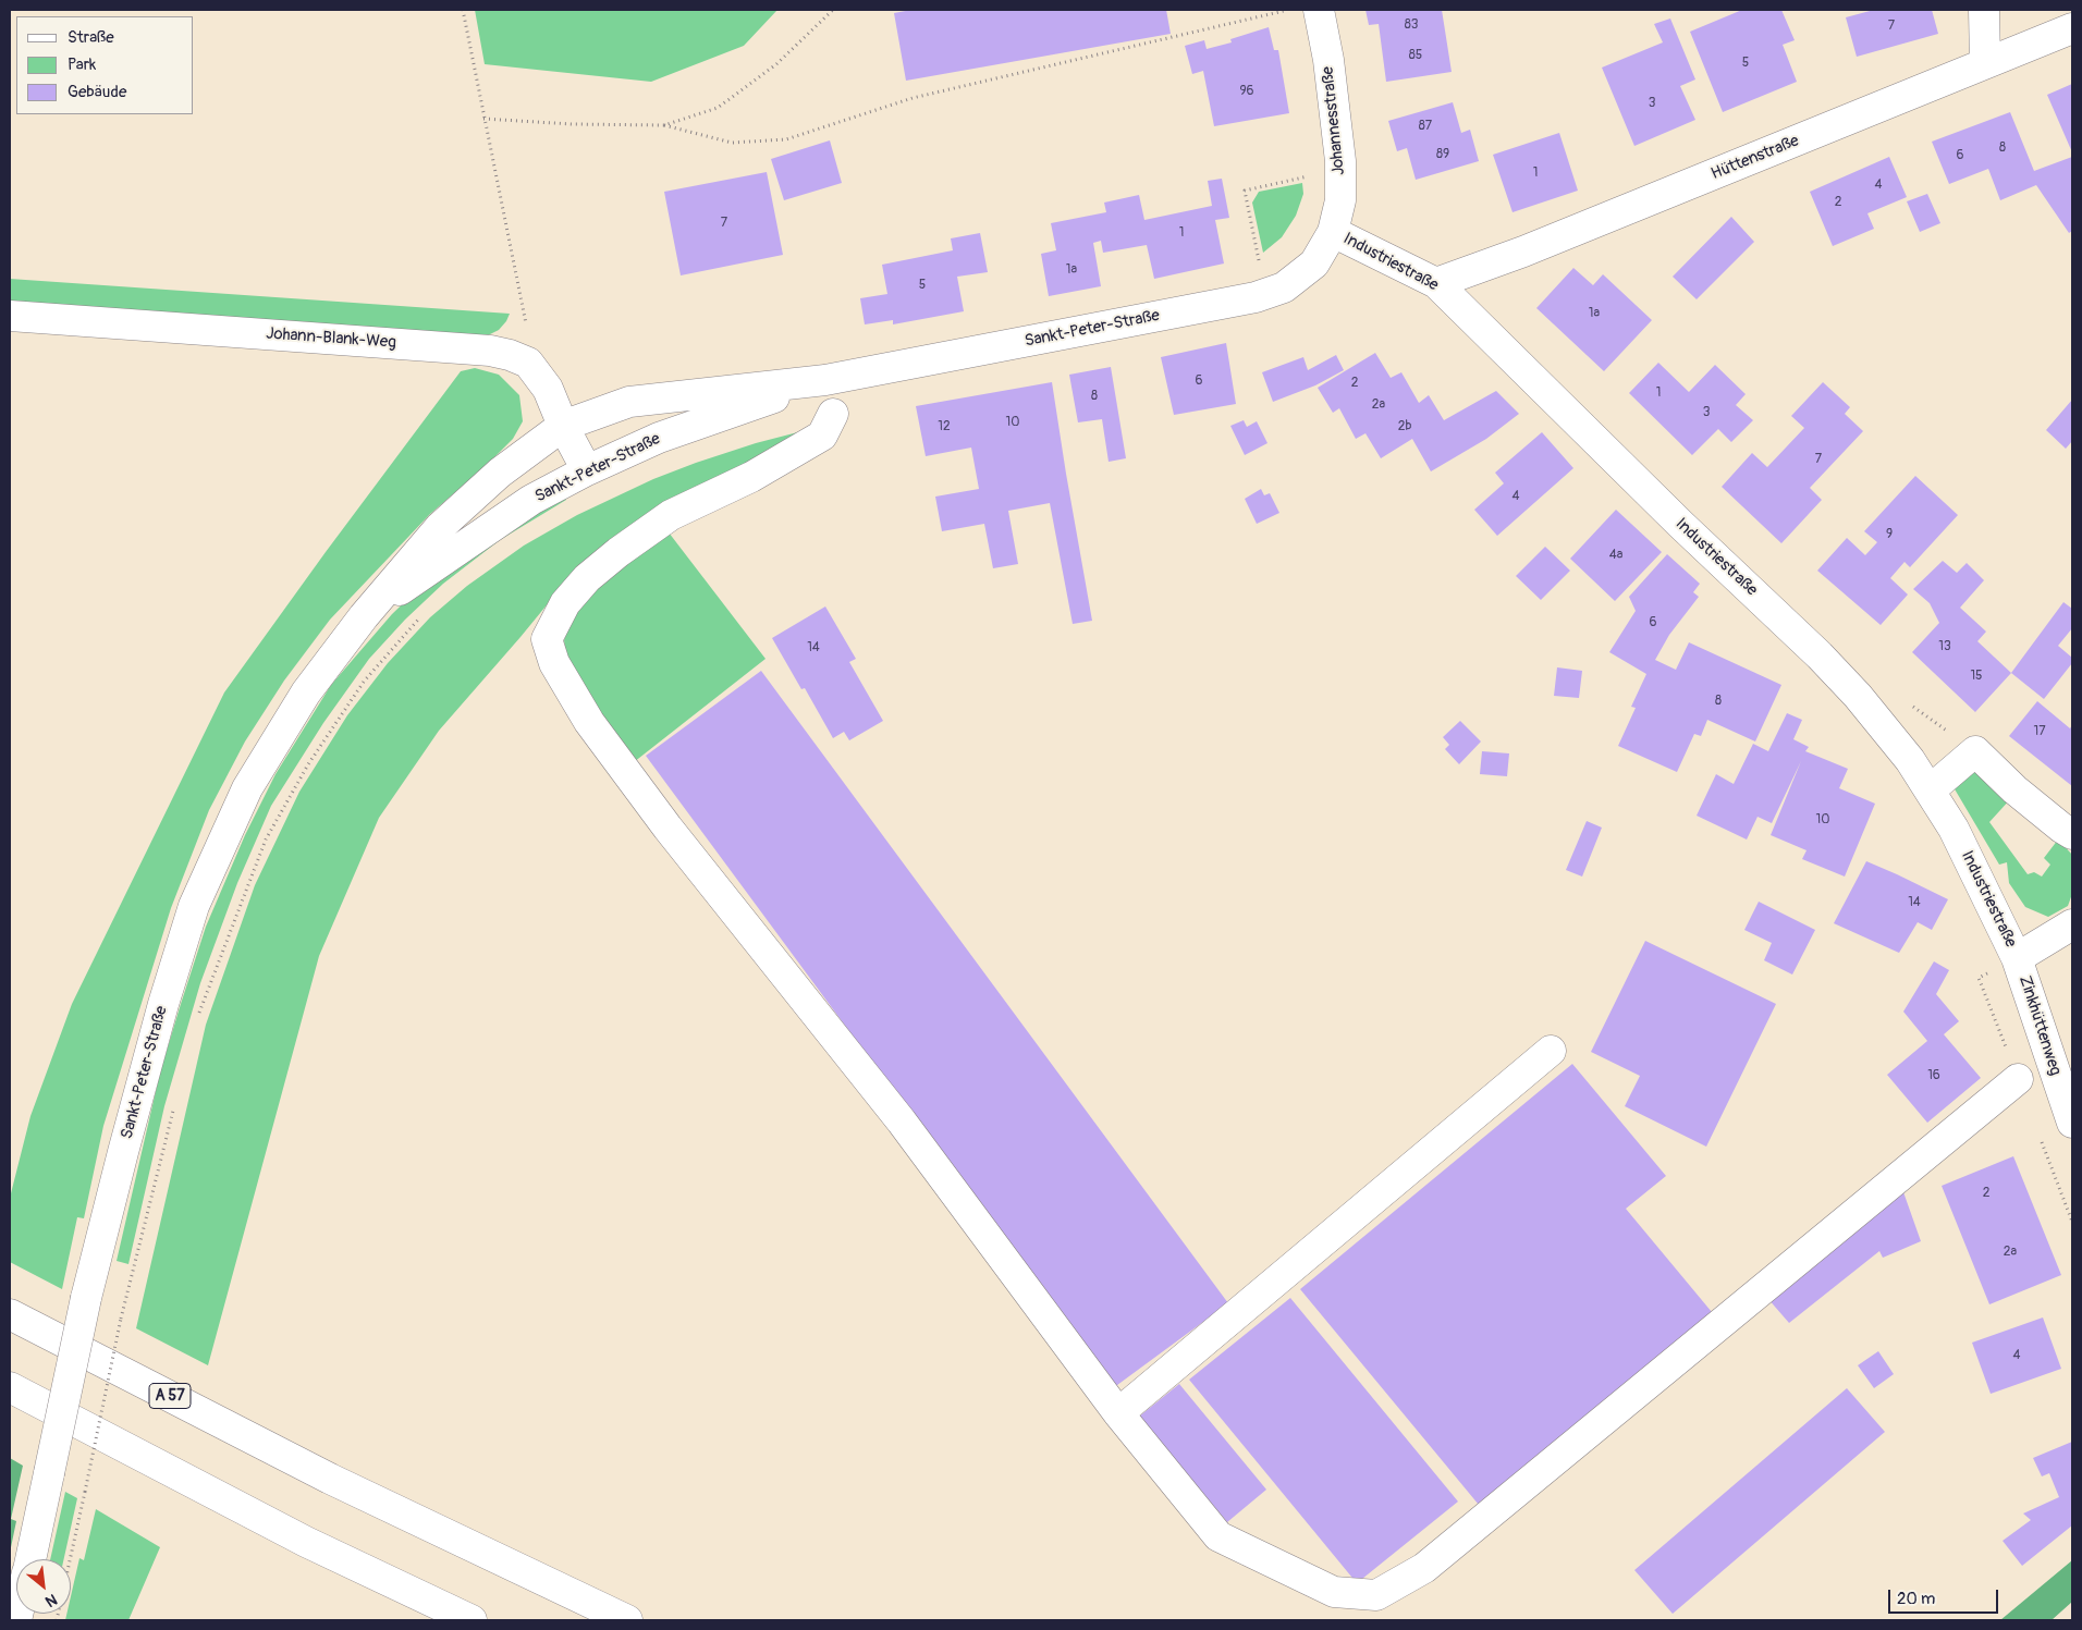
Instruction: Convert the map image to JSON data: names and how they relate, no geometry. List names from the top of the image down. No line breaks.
{"streets":{"main road":["Johannesstraße","Hüttenstraße","Industriestraße","Sankt-Peter-Straße","Johann-Blank-Weg","Zinkhüttenweg","A 57"]},"crossings":[["Johannesstraße","Industriestraße"],["Johannesstraße","Sankt-Peter-Straße"],["Hüttenstraße","Industriestraße"],["Industriestraße","Sankt-Peter-Straße"],["Industriestraße","Zinkhüttenweg"]],"house_numbers":["83","7","85","5","96","3","87","8","89","6","1","4","2","7","1","1a","5","1a","6","2","1","8","2a","3","10","12","2b","7","4","9","4a","6","13","14","15","8","17","10","14","16","2","2a","4"],"legend":["Straße","Park","Gebäude"],"scale_bar":"20 m","north":"bottom right"}
